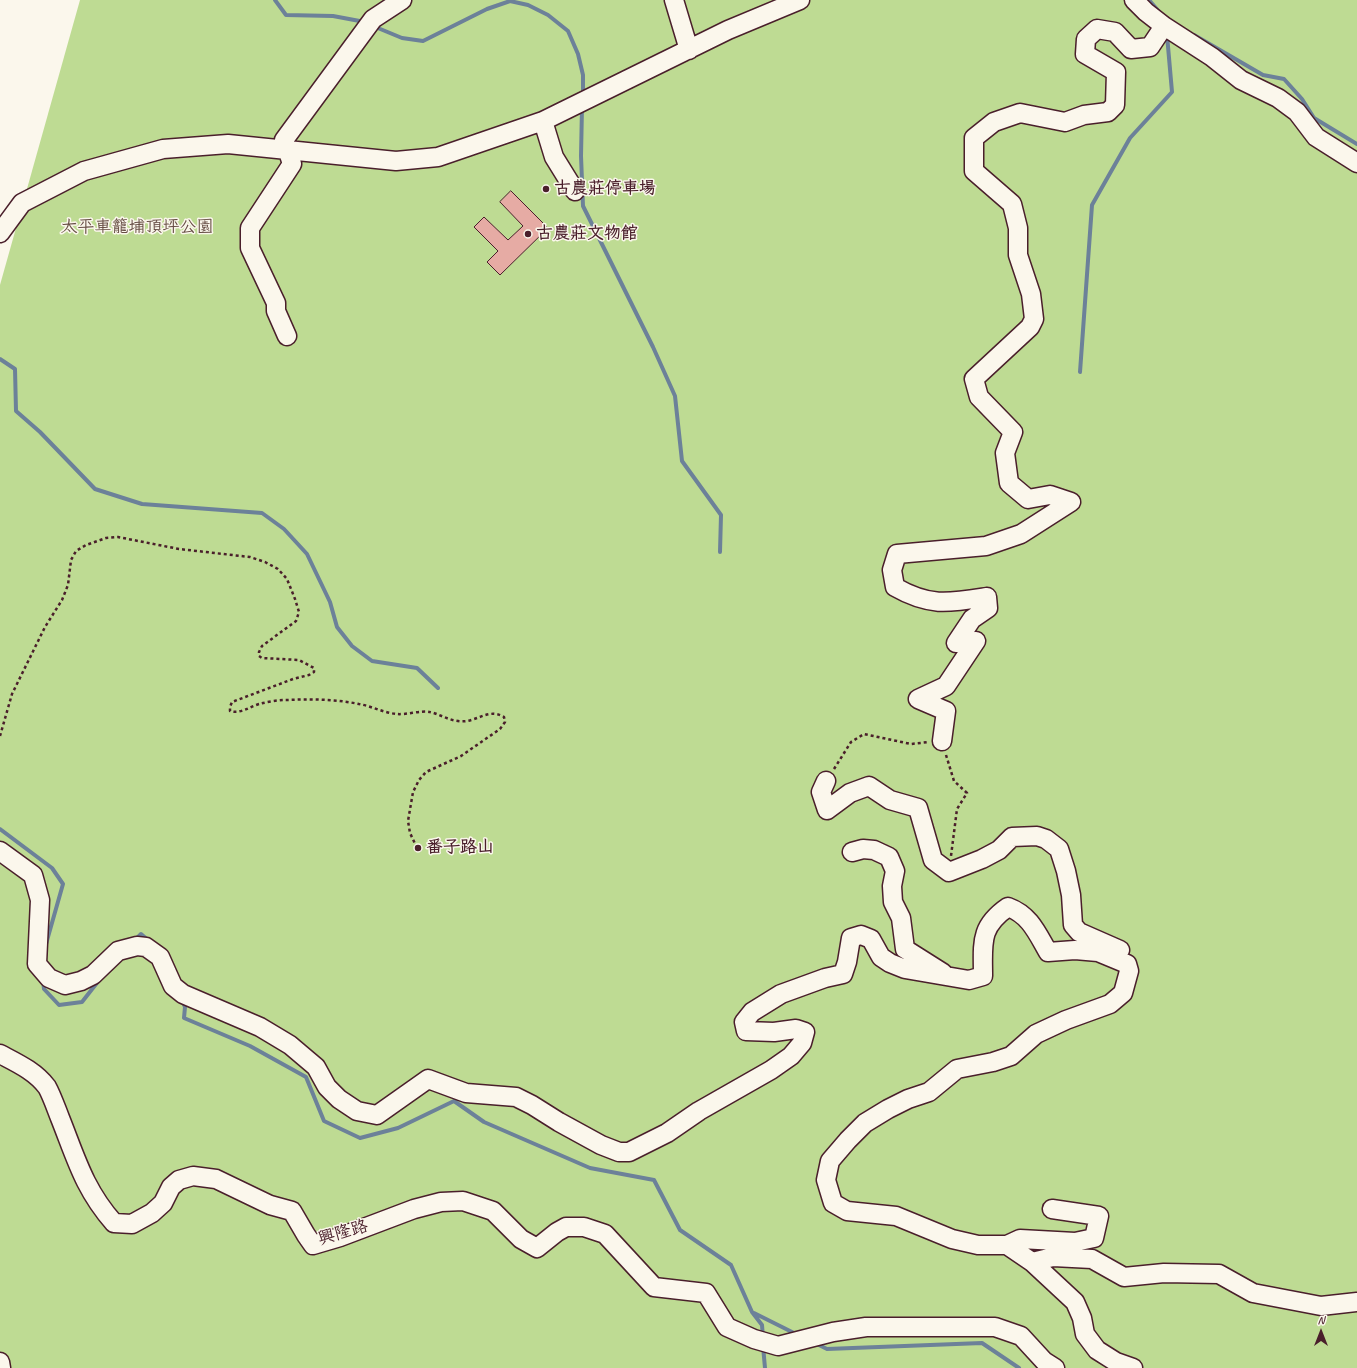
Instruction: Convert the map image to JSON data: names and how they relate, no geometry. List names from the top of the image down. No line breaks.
{"streets":{"street":["興隆路"]},"parks":["太平車籠埔頂坪公園"],"places":["古農莊停車場","古農莊文物館","番子路山"],"north":"top"}
